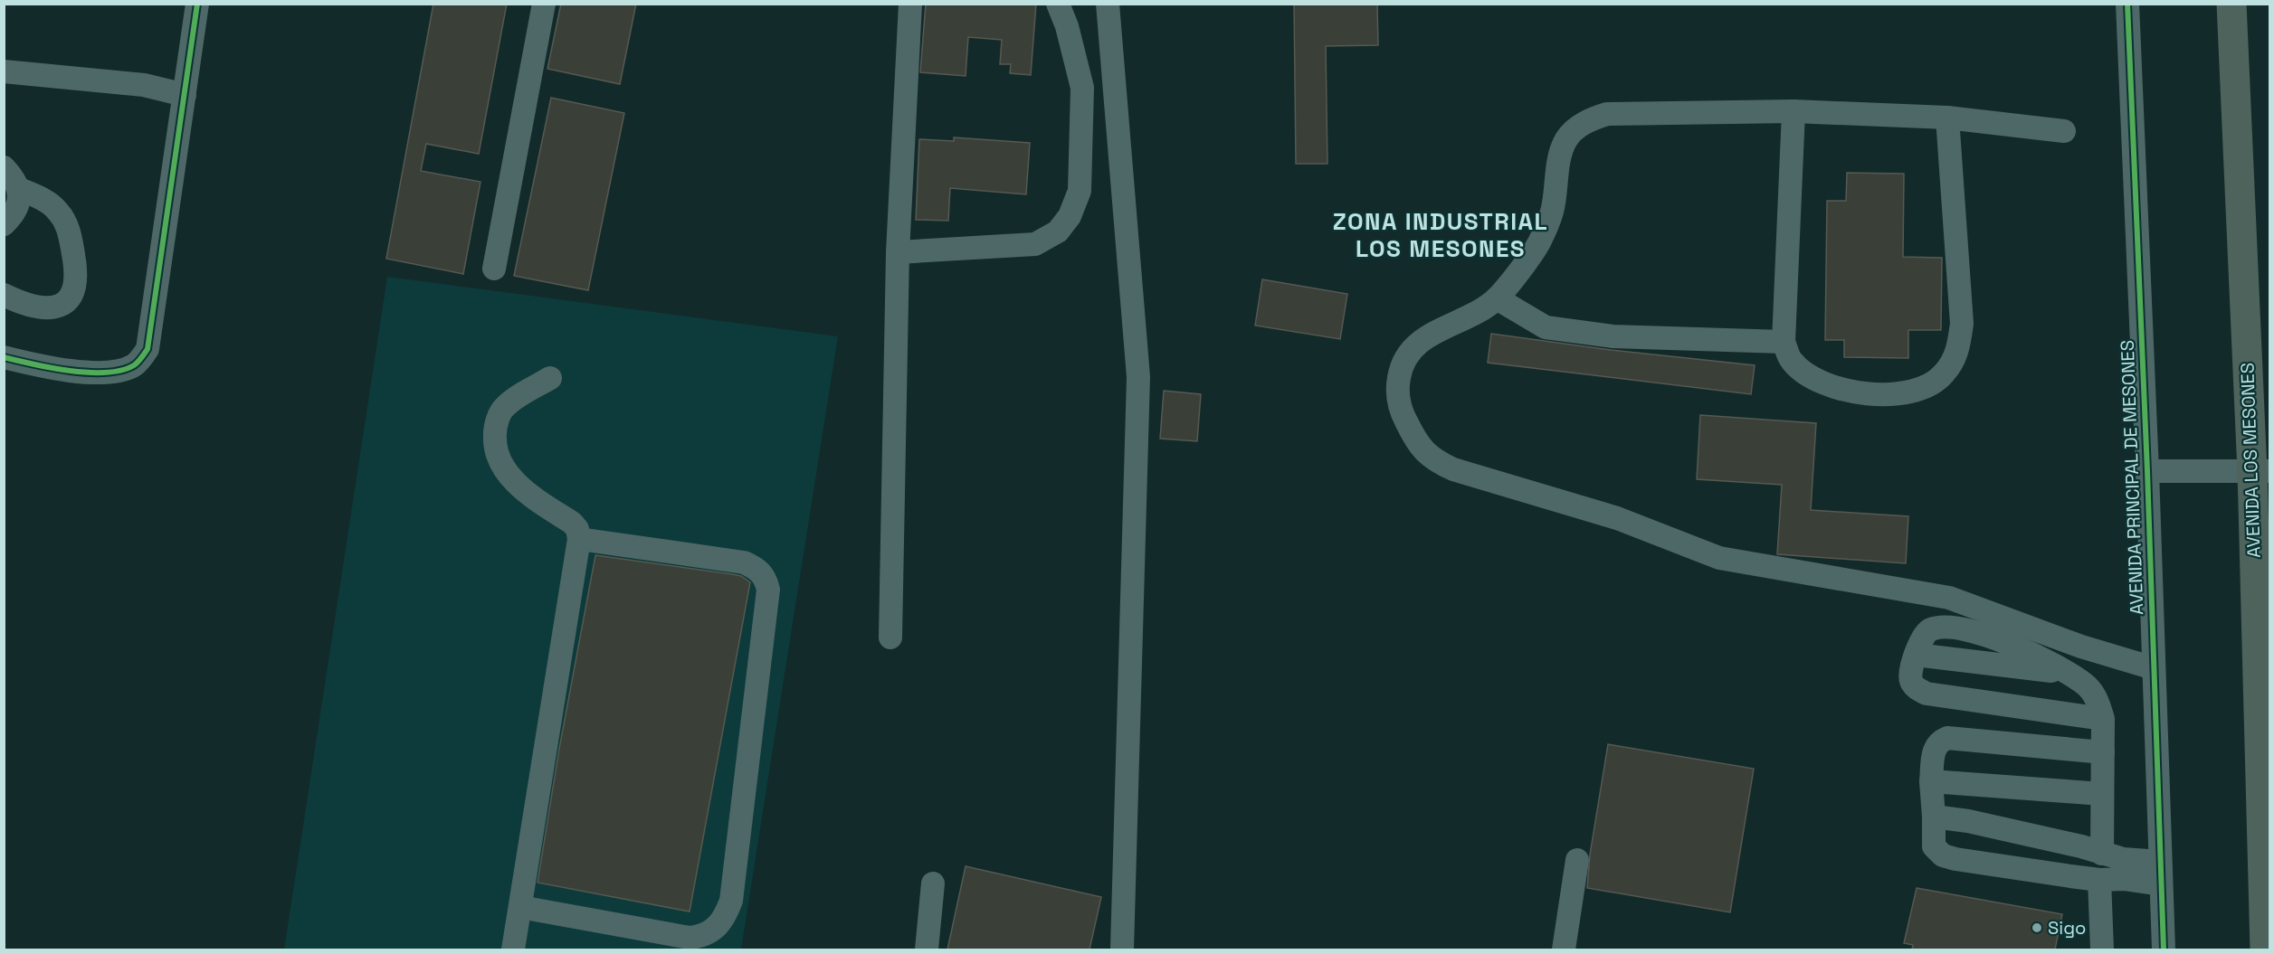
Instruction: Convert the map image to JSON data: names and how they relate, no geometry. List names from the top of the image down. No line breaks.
{"streets":{"highway":["AVENIDA LOS MESONES"],"street":["AVENIDA PRINCIPAL DE MESONES"]},"districts":["ZONA INDUSTRIAL LOS MESONES"],"places":["Sigo"]}
